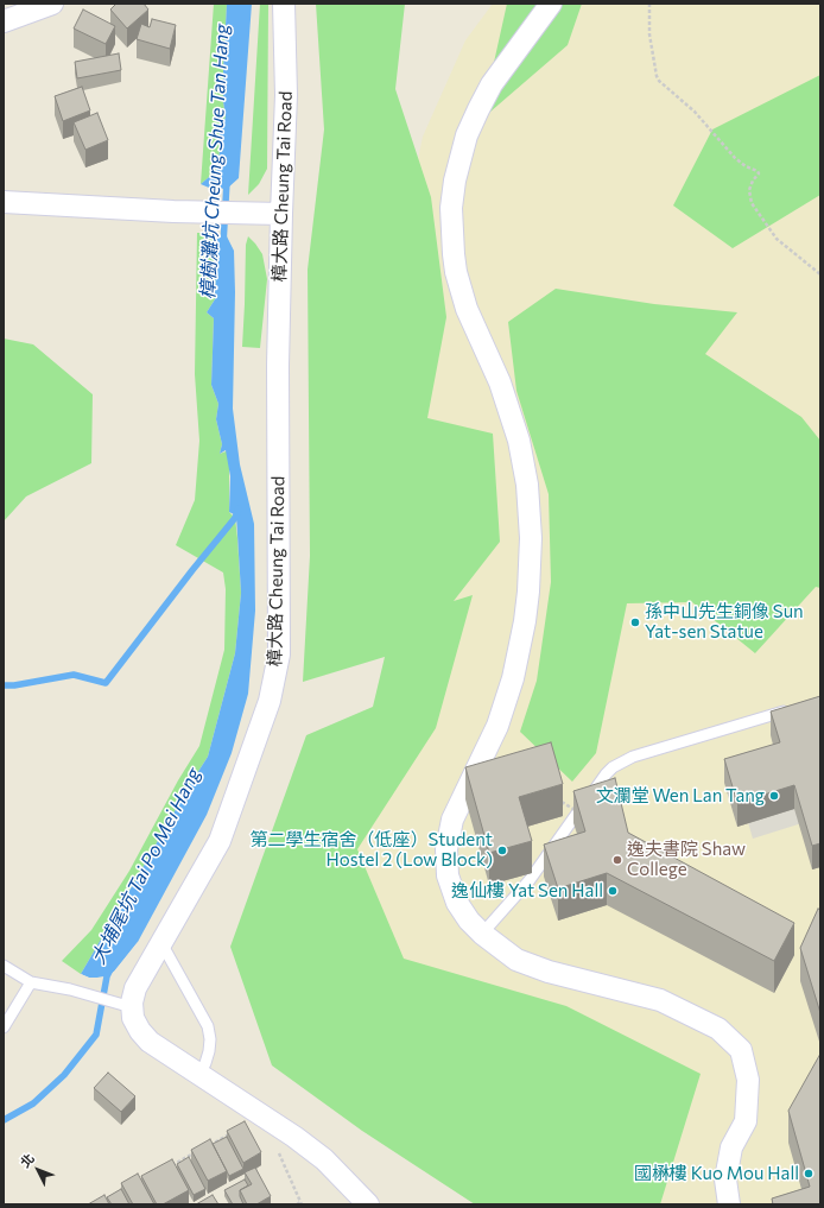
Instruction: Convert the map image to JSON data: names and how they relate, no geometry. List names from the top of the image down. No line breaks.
{"streets":{"street":["樟大路 Cheung Tai Road"]},"water":["樟樹灘坑 Cheung Shue Tan Hang","大埔尾坑 Tai Po Mei Hang"],"places":["孫中山先生銅像 Sun Yat-sen Statue","文瀾堂 Wen Lan Tang","第二學生宿舍（低座）Student Hostel 2 (Low Block)","逸夫書院 Shaw College","逸仙樓 Yat Sen Hall","國楙樓 Kuo Mou Hall"],"north":"top left"}
